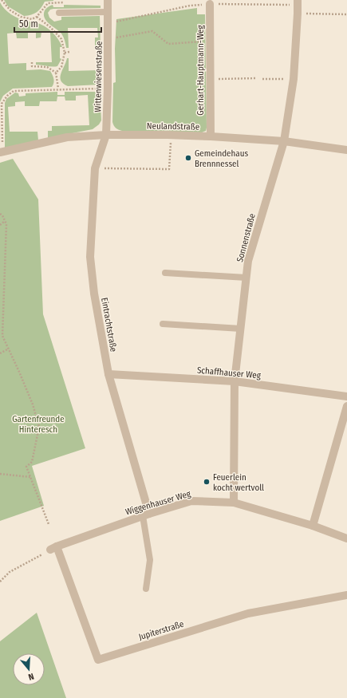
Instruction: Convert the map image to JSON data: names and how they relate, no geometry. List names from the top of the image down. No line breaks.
{"streets":{"street":["Gerhart-Hauptmann-Weg","Wittenwiesenstraße","Neulandstraße","Sonnenstraße","Eintrachtstraße","Schaffhauser Weg","Wiggenhauser Weg","Jupiterstraße"]},"crossings":[["Gerhart-Hauptmann-Weg","Neulandstraße"],["Wittenwiesenstraße","Neulandstraße"],["Wittenwiesenstraße","Eintrachtstraße"],["Neulandstraße","Sonnenstraße"],["Neulandstraße","Eintrachtstraße"],["Sonnenstraße","Schaffhauser Weg"],["Sonnenstraße","Wiggenhauser Weg"],["Eintrachtstraße","Schaffhauser Weg"],["Eintrachtstraße","Wiggenhauser Weg"],["Wiggenhauser Weg","Jupiterstraße"]],"parks":["Gartenfreunde Hinteresch"],"places":["Gemeindehaus Brennnessel","Feuerlein kocht wertvoll"],"scale_bar":"50 m","north":"bottom"}
